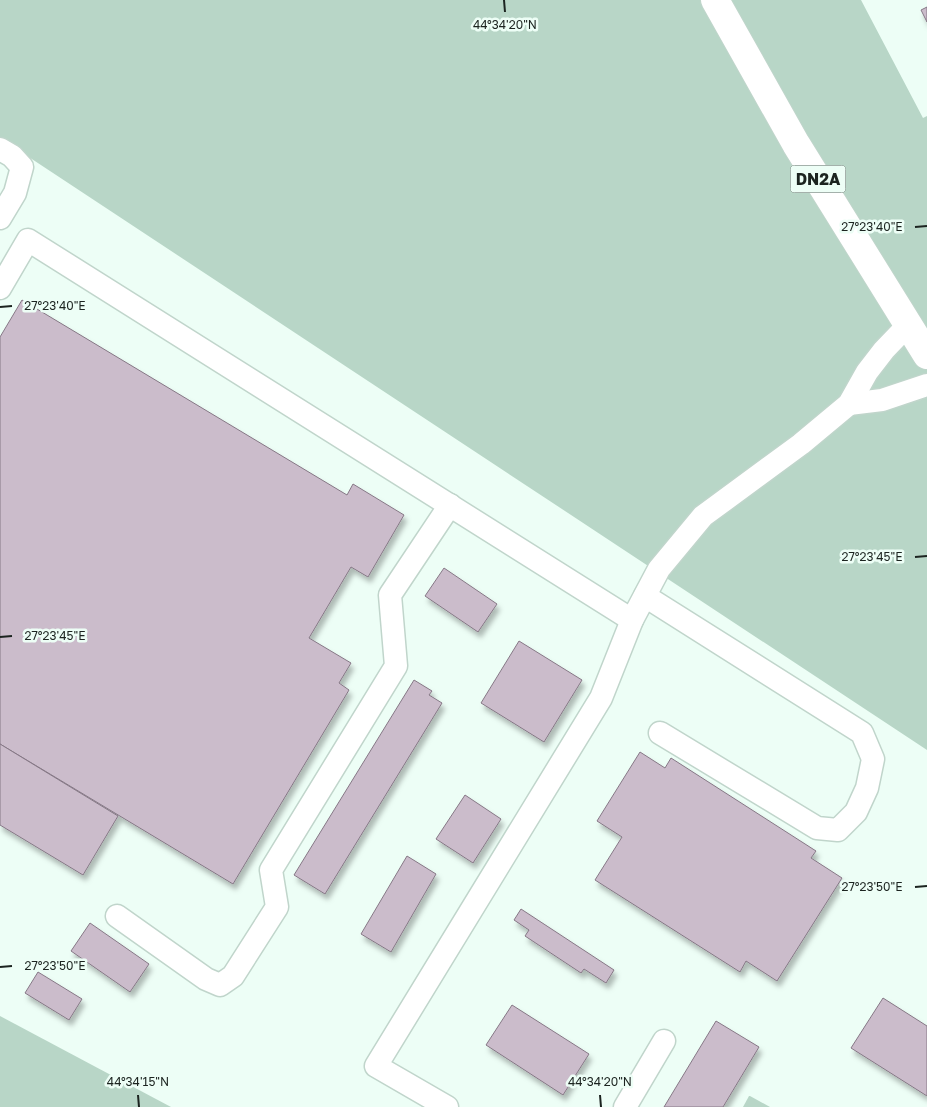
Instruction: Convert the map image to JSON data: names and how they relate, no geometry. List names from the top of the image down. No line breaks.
{"streets":{"highway":["DN2A"]},"coordinates":["44°34'20\"N","27°23'40\"E","27°23'45\"E","27°23'50\"E","44°34'15\"N"]}
